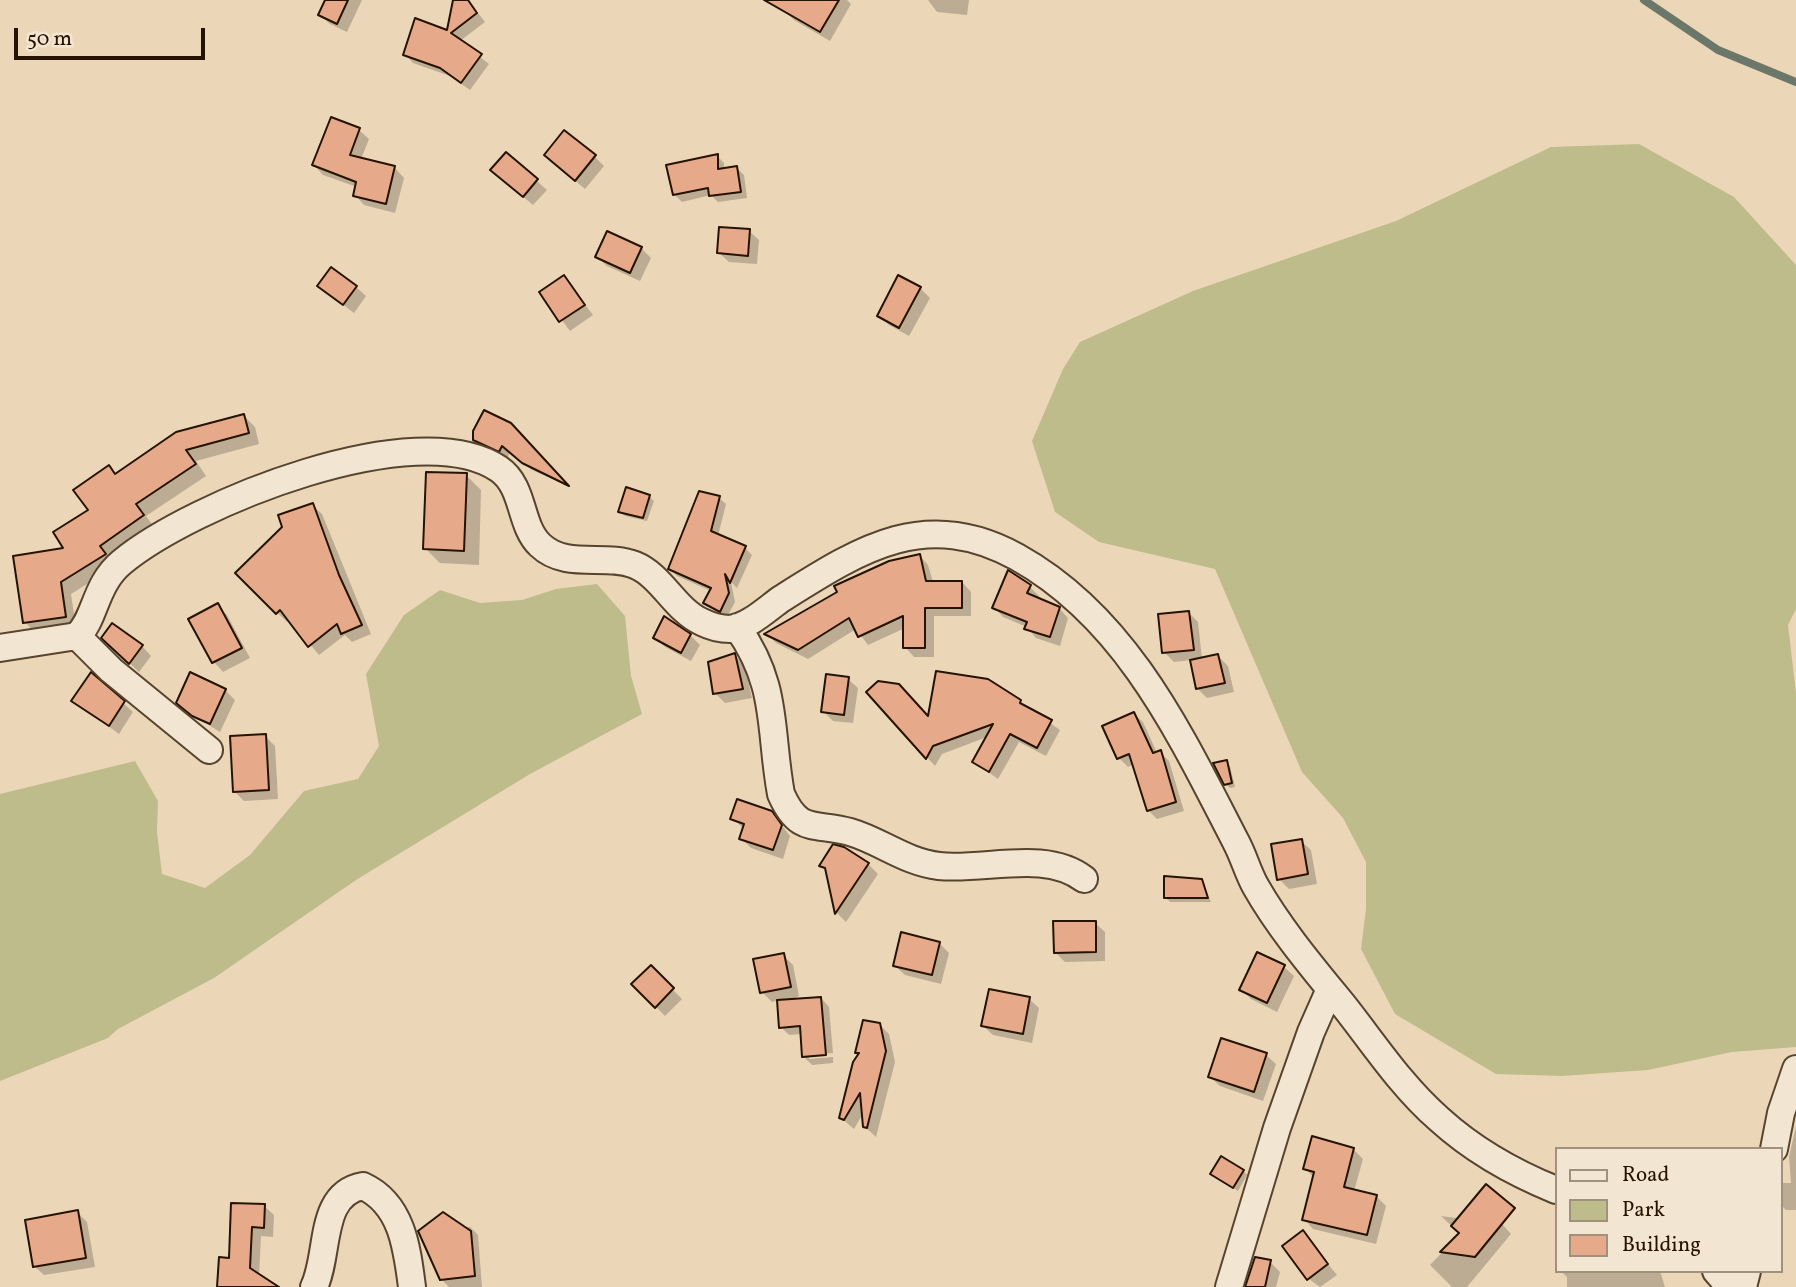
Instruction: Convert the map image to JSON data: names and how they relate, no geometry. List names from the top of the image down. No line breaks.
{"legend":["Road","Park","Building"],"scale_bar":"50 m"}
